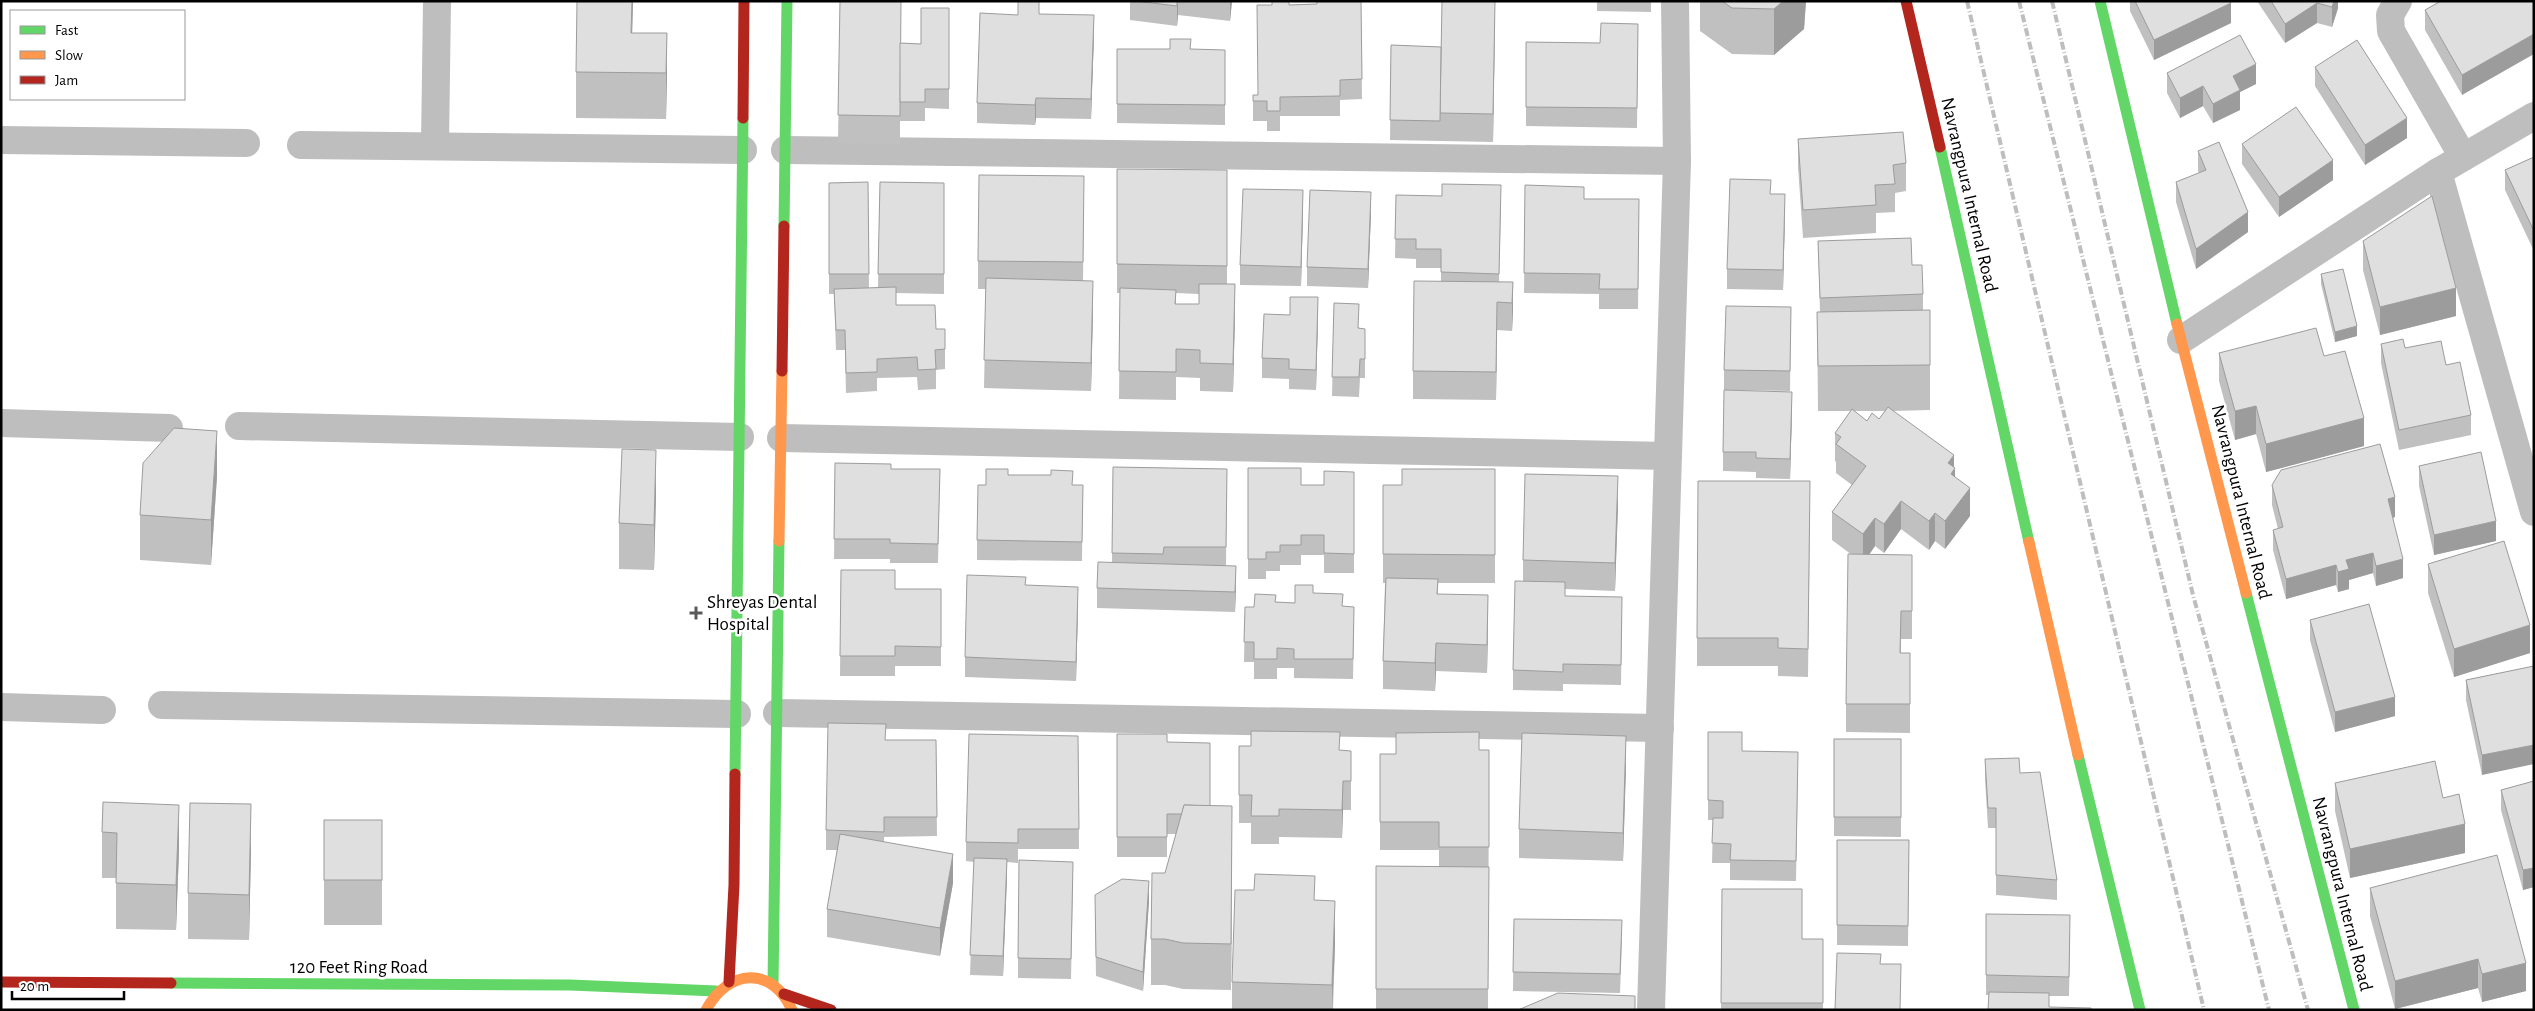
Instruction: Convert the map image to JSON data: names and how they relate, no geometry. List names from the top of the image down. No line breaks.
{"streets":{"street":["Navrangpura Internal Road","120 Feet Ring Road"]},"places":{"health":["Shreyas Dental Hospital"]},"legend":["Fast","Slow","Jam"],"scale_bar":"20 m"}
